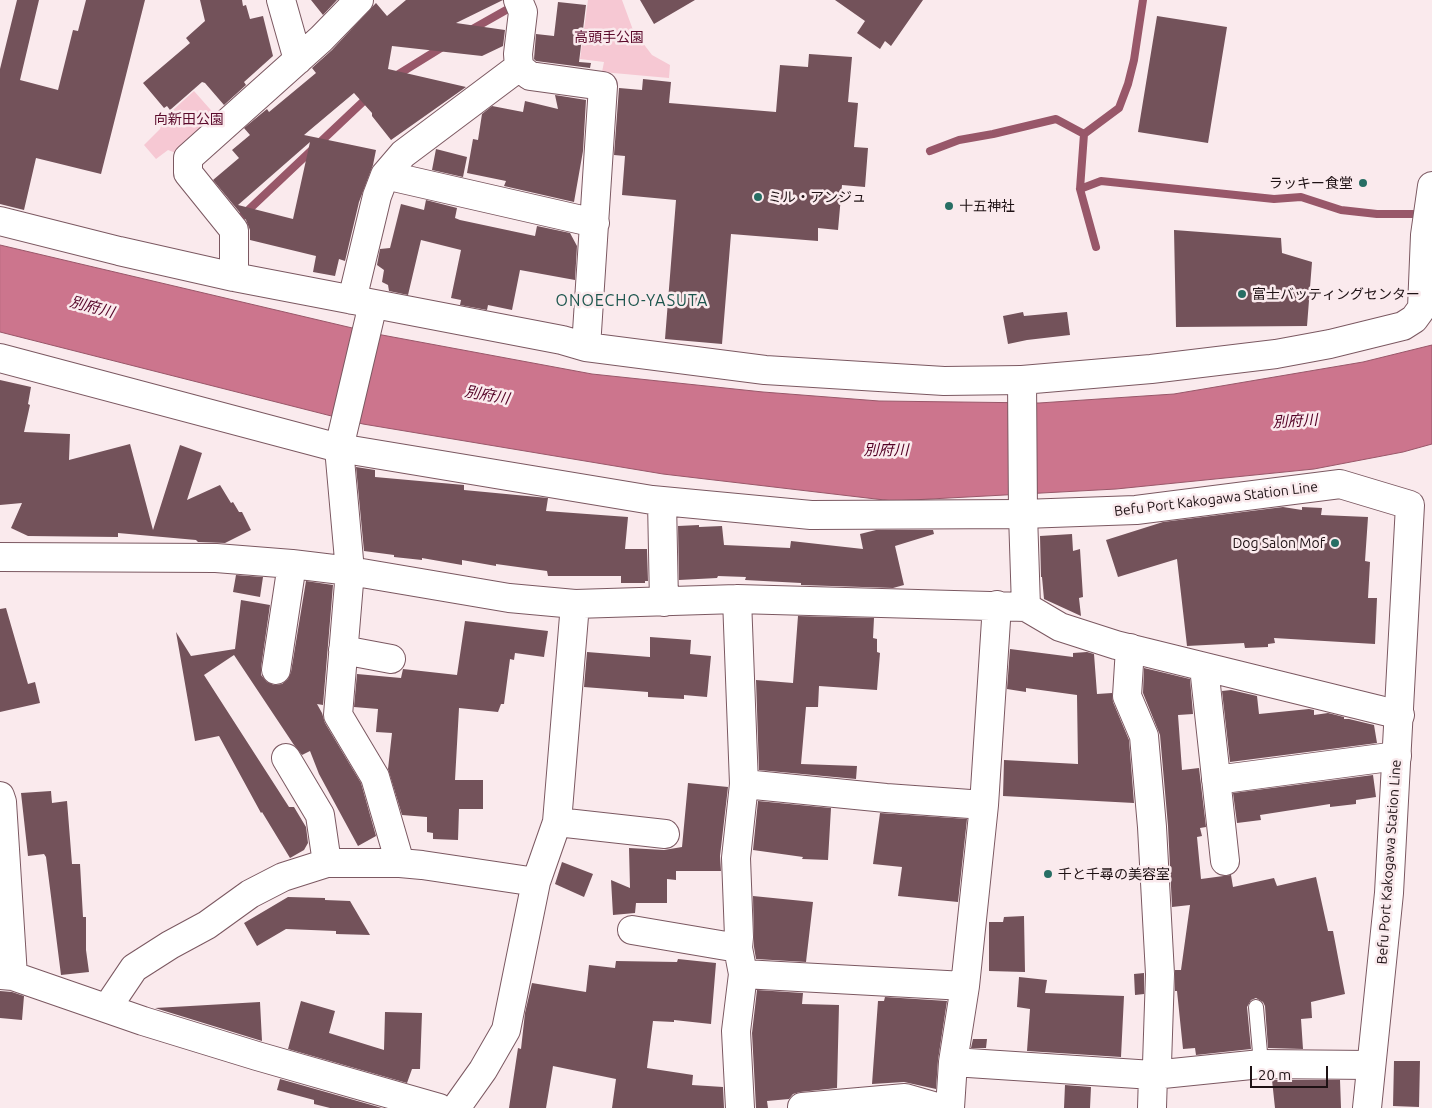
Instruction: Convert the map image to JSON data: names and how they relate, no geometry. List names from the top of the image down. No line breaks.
{"streets":{"street":["Befu Port Kakogawa Station Line"]},"districts":["ONOECHO-YASUTA"],"water":["別府川"],"parks":["高頭手公園","向新田公園"],"places":["ラッキー食堂","ミル・アンジュ","十五神社","富士バッティングセンター","Dog Salon Mof","千と千尋の美容室"],"scale_bar":"20 m"}
